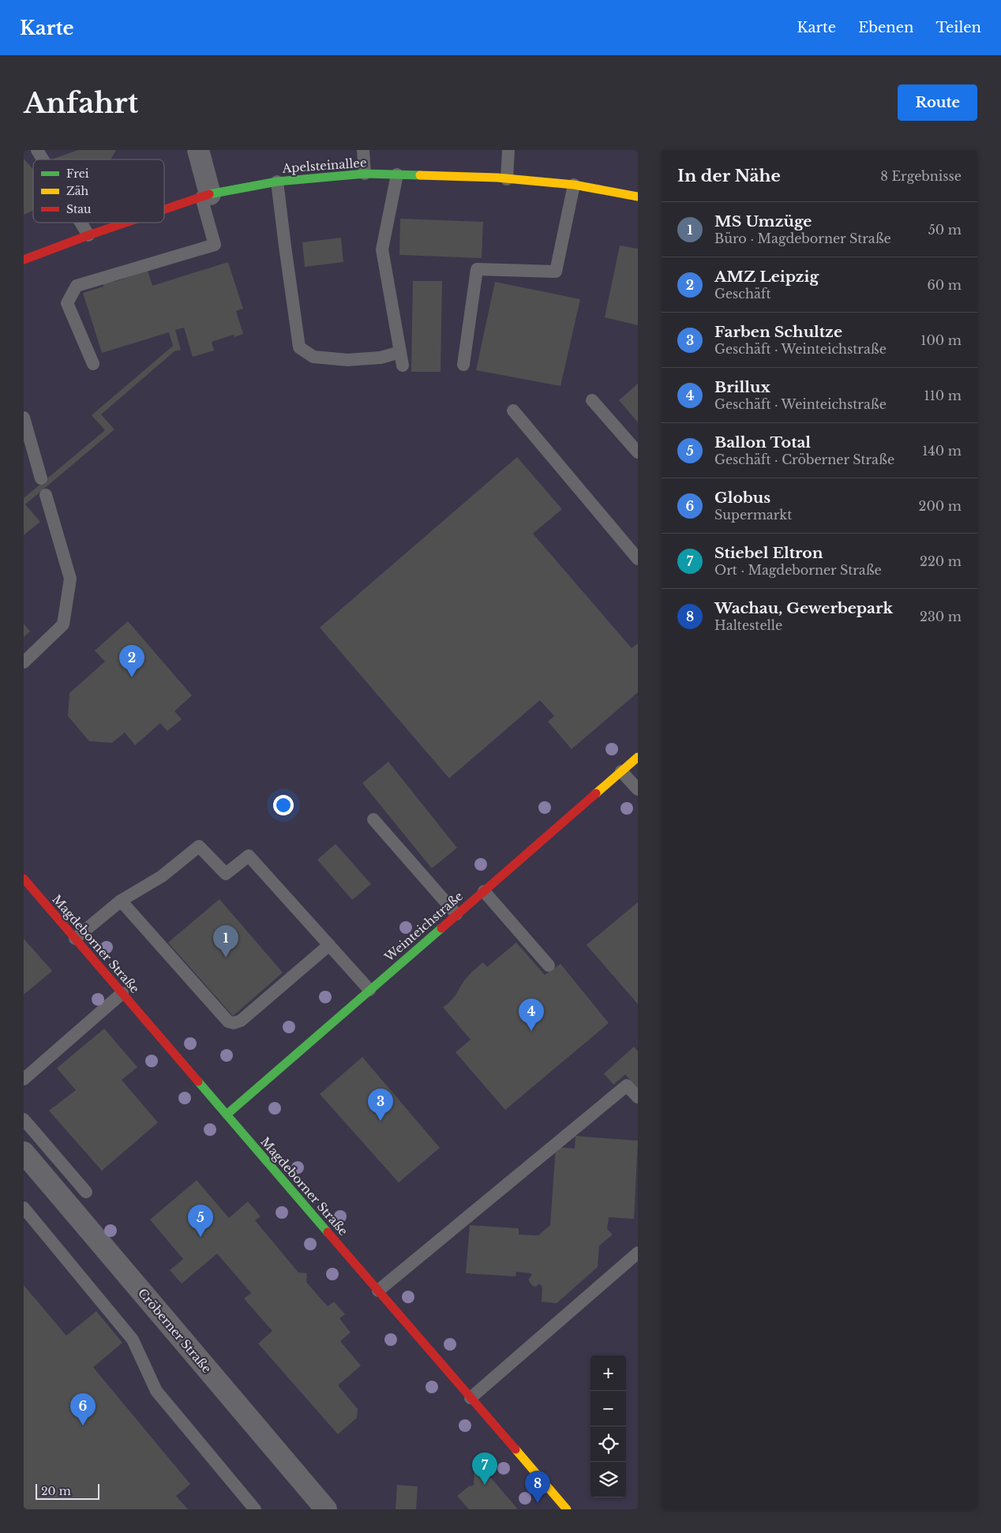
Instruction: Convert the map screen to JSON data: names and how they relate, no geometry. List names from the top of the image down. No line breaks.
{"streets":{"street":["Apelsteinallee","Weinteichstraße","Magdeborner Straße","Cröberner Straße"]},"crossings":[["Weinteichstraße","Magdeborner Straße"]],"legend":["Frei","Zäh","Stau"],"scale_bar":"20 m","page":{"header":"Karte","nav":["Karte","Ebenen","Teilen"],"buttons":"Route","title":"Anfahrt","heading":["In der Nähe","8 Ergebnisse"],"list":[{"mark":"1","name":"MS Umzüge","note":"Büro · Magdeborner Straße","value":"50 m"},{"mark":"2","name":"AMZ Leipzig","note":"Geschäft","value":"60 m"},{"mark":"3","name":"Farben Schultze","note":"Geschäft · Weinteichstraße","value":"100 m"},{"mark":"4","name":"Brillux","note":"Geschäft · Weinteichstraße","value":"110 m"},{"mark":"5","name":"Ballon Total","note":"Geschäft · Cröberner Straße","value":"140 m"},{"mark":"6","name":"Globus","note":"Supermarkt","value":"200 m"},{"mark":"7","name":"Stiebel Eltron","note":"Ort · Magdeborner Straße","value":"220 m"},{"mark":"8","name":"Wachau, Gewerbepark","note":"Haltestelle","value":"230 m"}],"pins":["2","1","4","3","5","6","7","8"],"map_buttons":["+","−"],"scale":"20 m"}}
